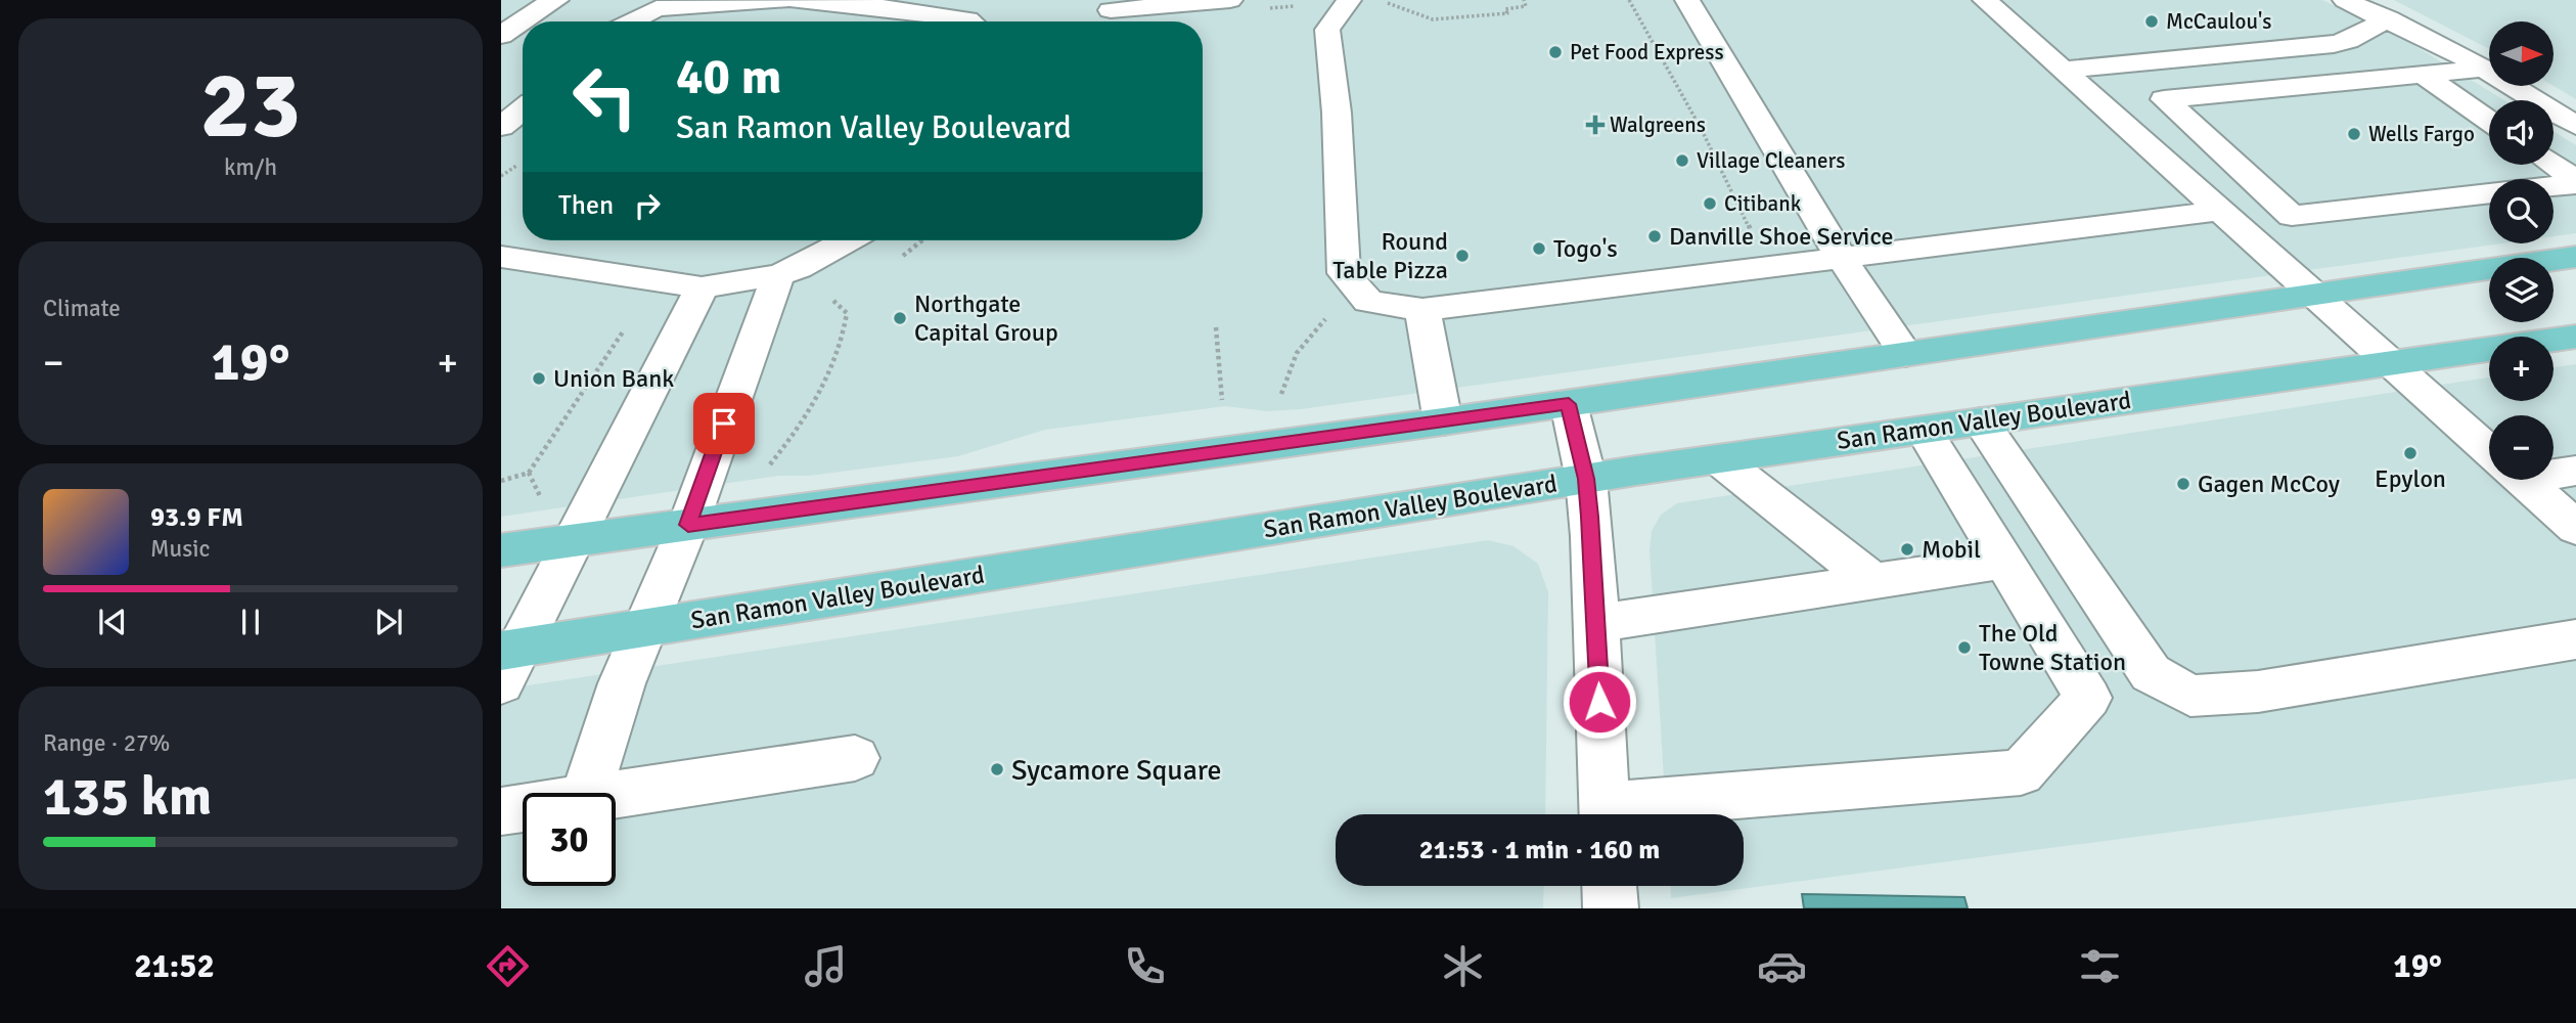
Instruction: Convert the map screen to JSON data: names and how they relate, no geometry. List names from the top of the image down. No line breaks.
{"streets":{"main road":["San Ramon Valley Boulevard"]},"places":{"other":["McCaulou's","Pet Food Express","Wells Fargo","Village Cleaners","Citibank","Danville Shoe Service","Togo's","Round Table Pizza","Northgate Capital Group","Union Bank","Epylon","Gagen McCoy","Mobil","The Old Towne Station","Sycamore Square"],"health":["Walgreens"]},"north":"right","page":{"tile":[["23","km/h"],"Climate",["Range · 27%","135 km"]],"map_buttons":["+","−"],"turn":["40 m","San Ramon Valley Boulevard"],"then":"Then","heat":["−","19°","+"],"song":["93.9 FM","Music"],"limit":"30","trip":"21:53 · 1 min · 160 m","tabs":["21:52","19°"]}}
